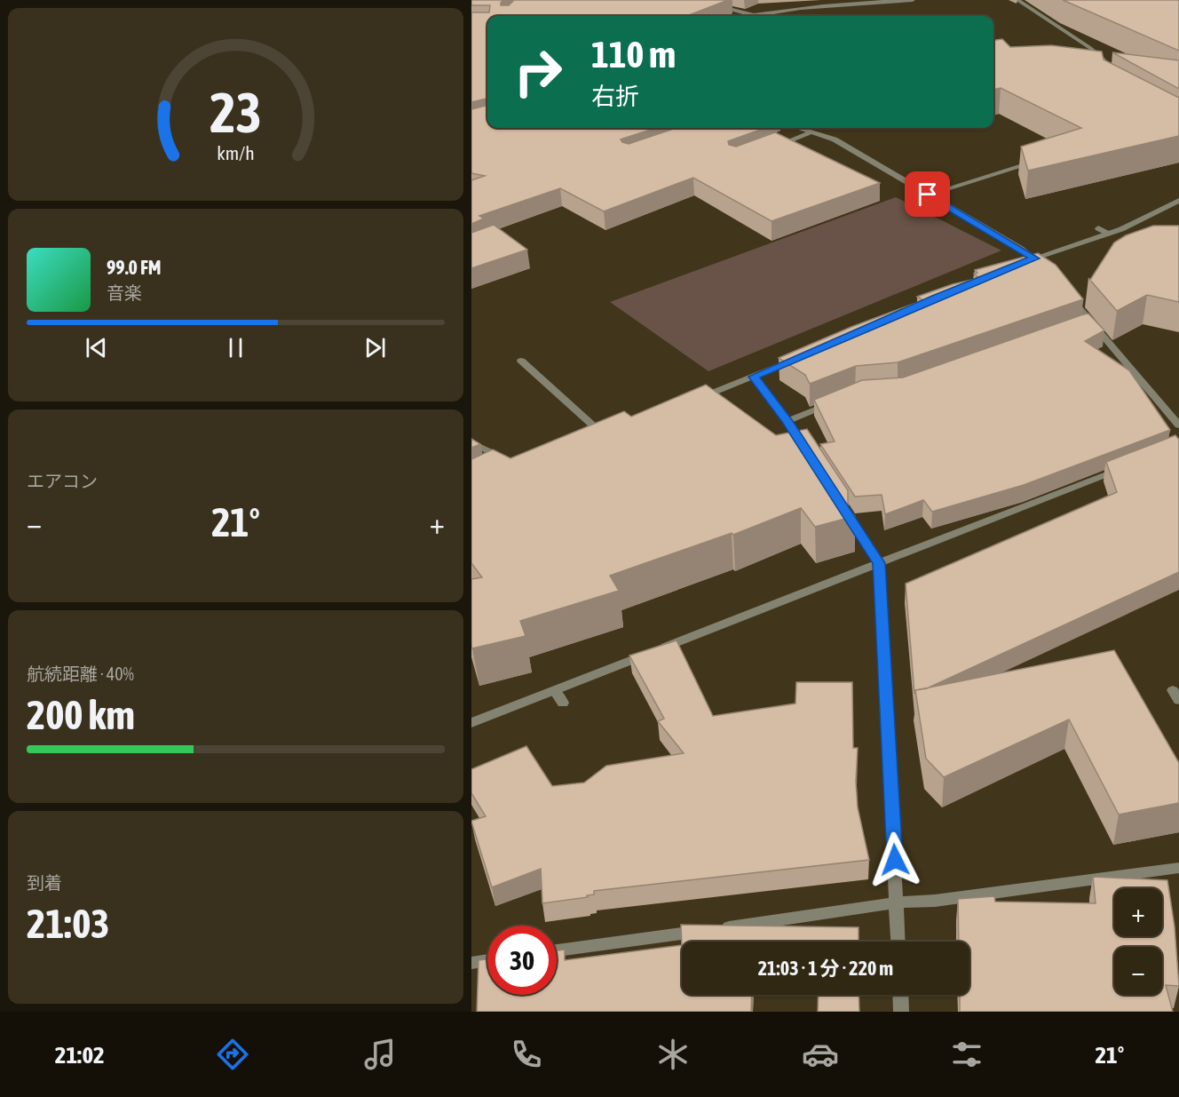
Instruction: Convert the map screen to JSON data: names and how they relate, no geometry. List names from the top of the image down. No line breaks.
{"page":{"turn":["110 m","右折"],"song":["99.0 FM","音楽"],"tile":["エアコン",["航続距離 · 40%","200 km"],["到着","21:03"]],"heat":["−","21°","+"],"map_buttons":["+","−"],"limit":"30","trip":"21:03 · 1 分 · 220 m","tabs":["21:02","21°"],"gauge":["23","km/h"]}}
